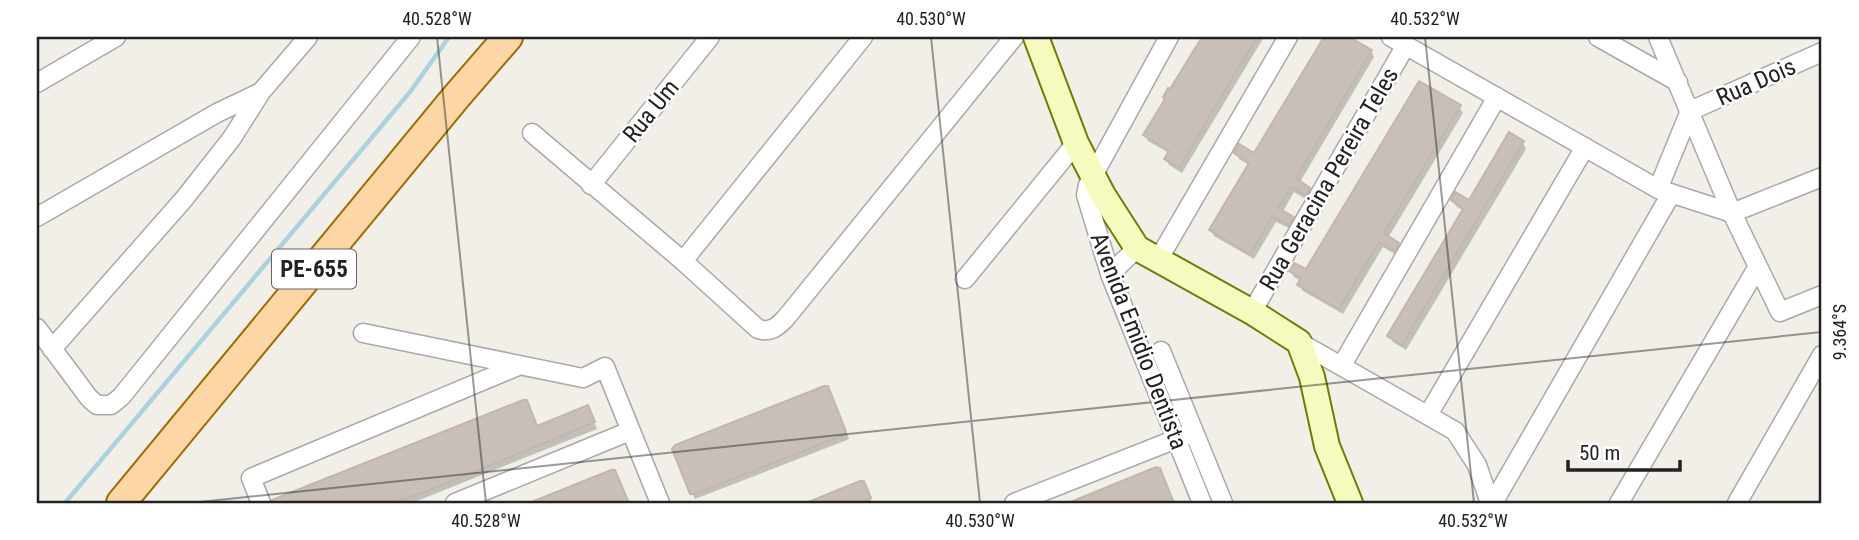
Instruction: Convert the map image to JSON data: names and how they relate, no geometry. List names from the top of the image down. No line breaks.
{"streets":{"main road":["PE-655"],"street":["Rua Dois","Rua Um","Rua Geracina Pereira Teles","Avenida Emidio Dentista"]},"scale_bar":"50 m","coordinates":["40.528°W","40.530°W","40.532°W","9.364°S"]}
